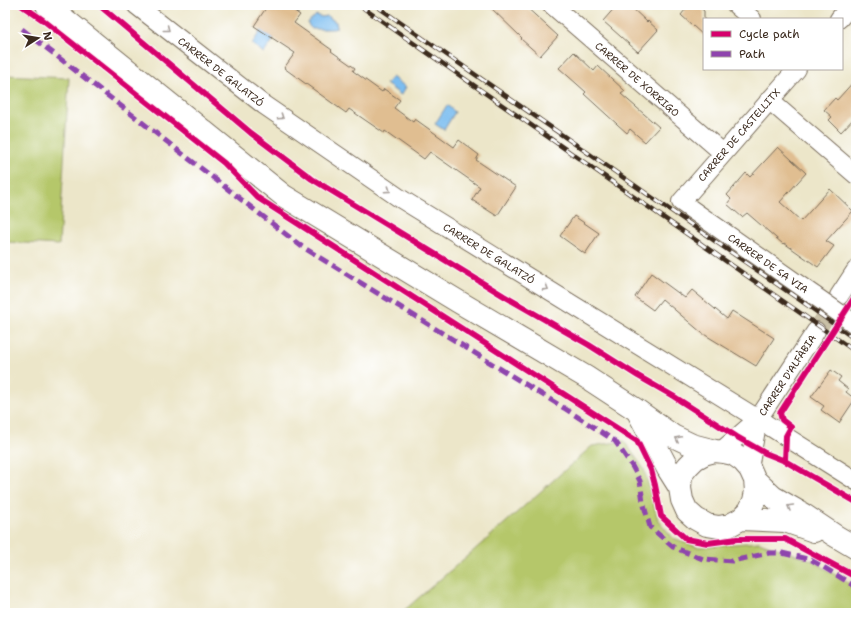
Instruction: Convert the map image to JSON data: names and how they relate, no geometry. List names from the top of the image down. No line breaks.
{"streets":{"street":["CARRER DE GALATZÓ","CARRER DE XORRIGO","CARRER DE CASTELLITX","CARRER DE SA VIA","CARRER D'ALFÀBIA"]},"crossings":[["CARRER DE GALATZÓ","CARRER D'ALFÀBIA"],["CARRER DE XORRIGO","CARRER DE CASTELLITX"],["CARRER DE CASTELLITX","CARRER DE SA VIA"]],"one_way":["CARRER DE GALATZÓ"],"legend":["Cycle path","Path"],"north":"right"}
